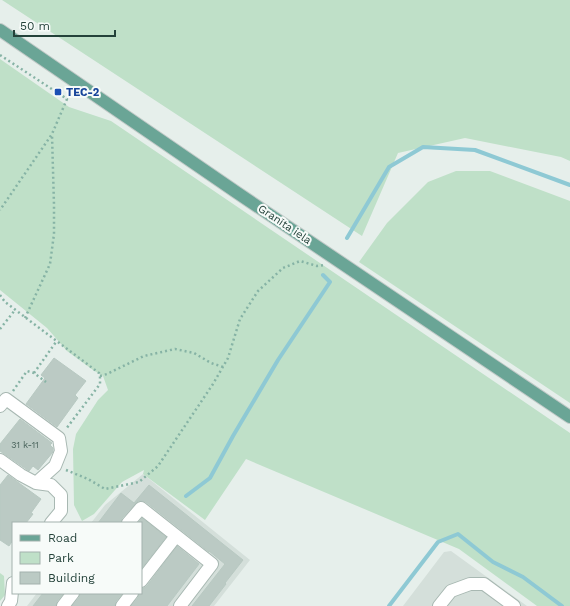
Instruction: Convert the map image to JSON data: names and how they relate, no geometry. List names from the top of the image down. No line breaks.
{"streets":{"main road":["Granīta iela"]},"places":{"transit":["TEC-2"]},"house_numbers":["31 k-11"],"legend":["Road","Park","Building"],"scale_bar":"50 m"}
